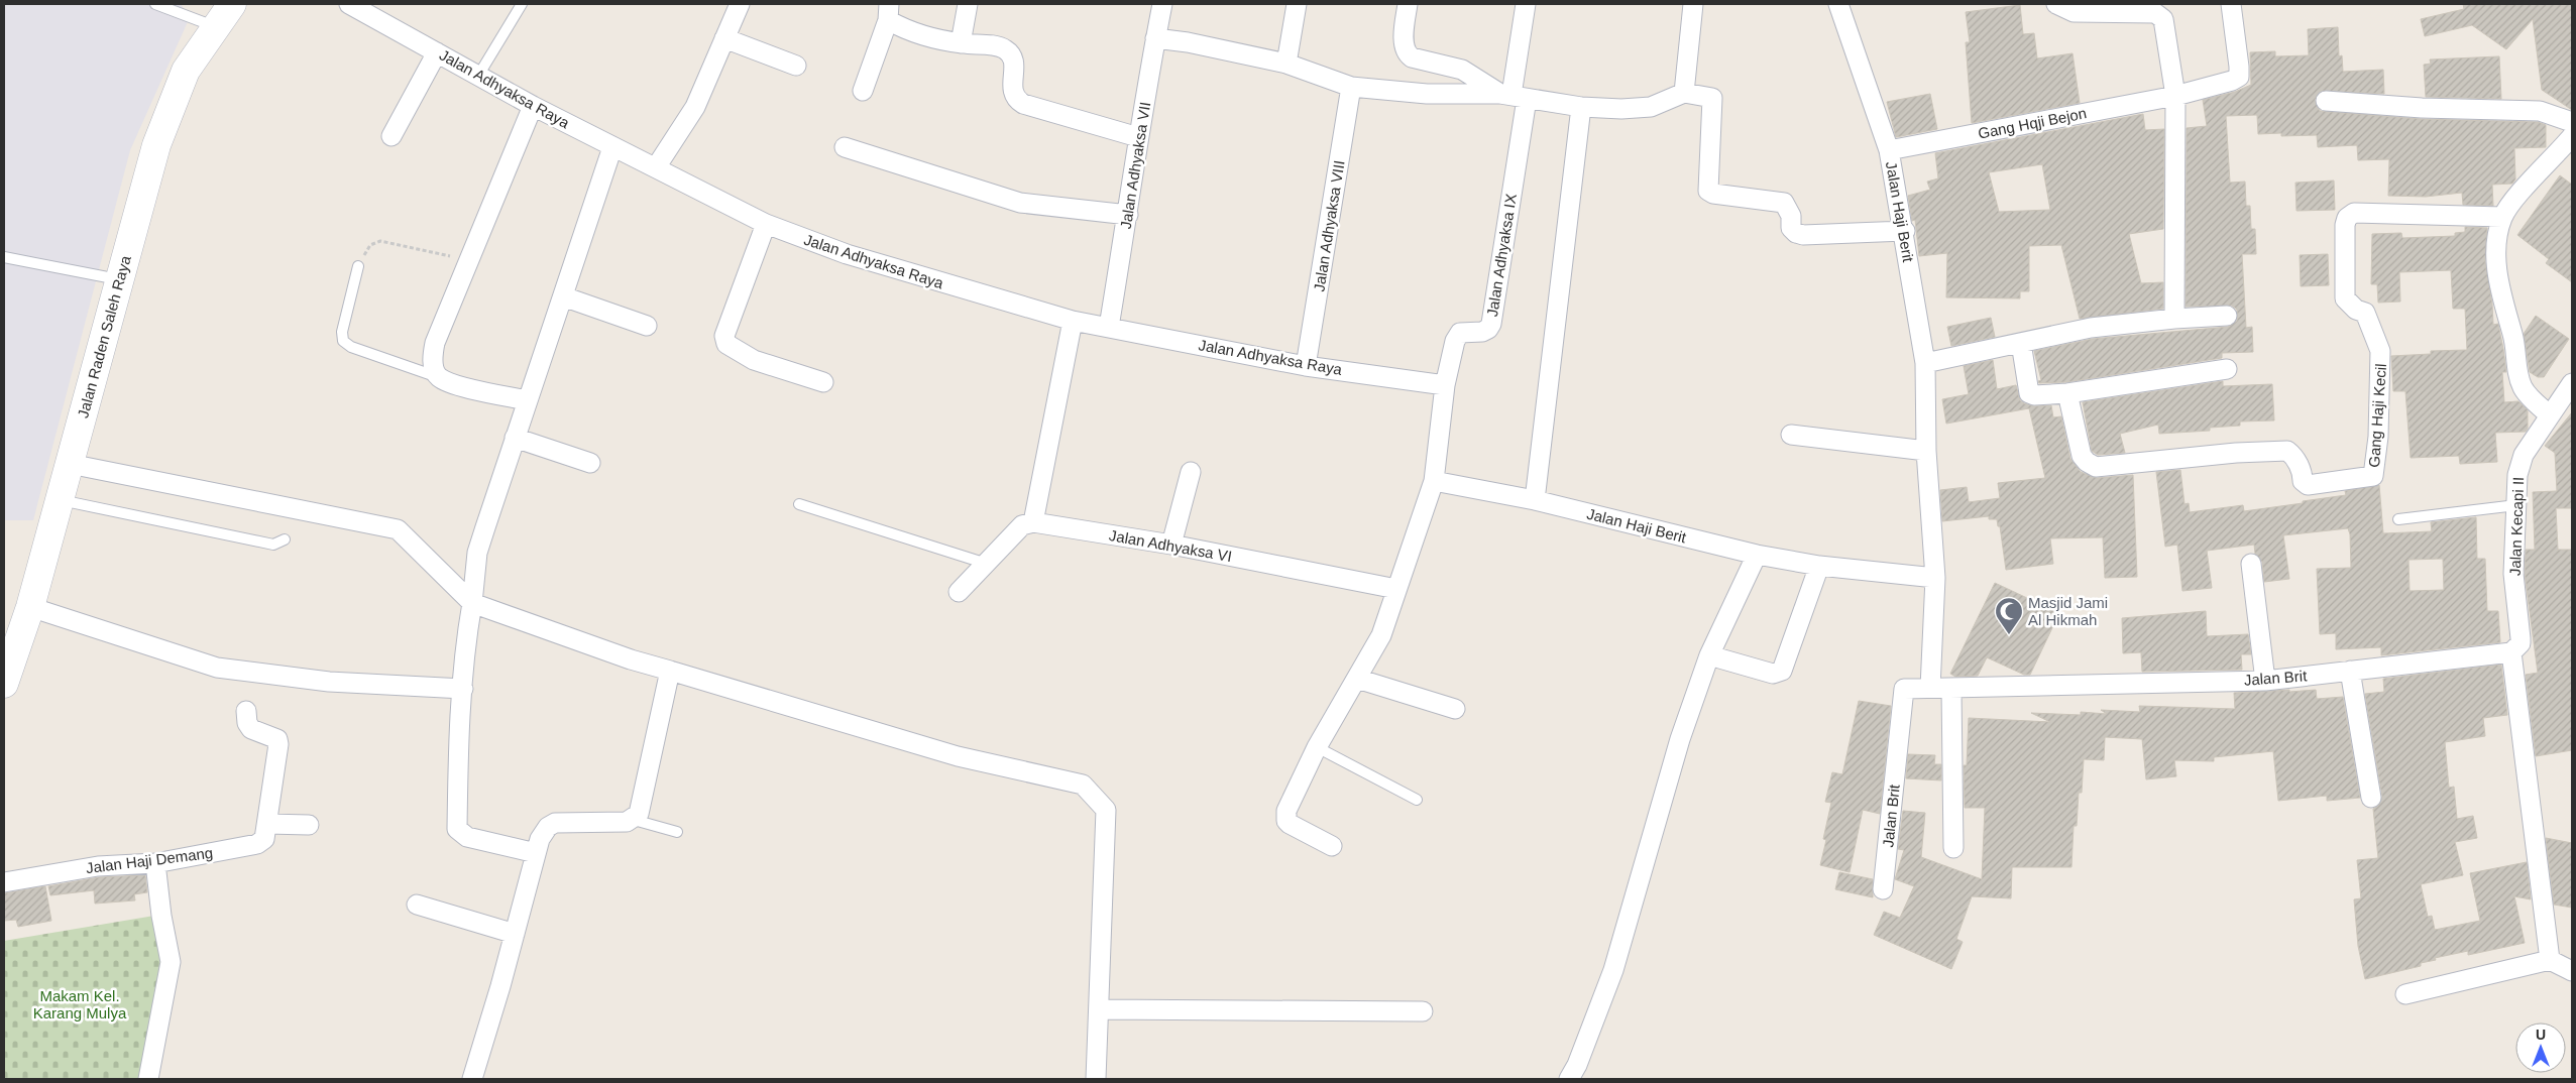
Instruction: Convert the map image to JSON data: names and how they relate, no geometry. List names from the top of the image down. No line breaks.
{"streets":{"main road":["Jalan Raden Saleh Raya"],"street":["Jalan Adhyaksa Raya","Gang Hqji Bejon","Jalan Adhyaksa VII","Jalan Haji Berit","Jalan Adhyaksa VIII","Jalan Adhyaksa IX","Gang Haji Kecil","Jalan Kecapi II","Jalan Adhyaksa VI","Jalan Brit","Jalan Haji Demang"]},"crossings":[["Jalan Adhyaksa Raya","Jalan Adhyaksa VII"],["Jalan Adhyaksa Raya","Jalan Adhyaksa VIII"],["Jalan Adhyaksa Raya","Jalan Adhyaksa IX"],["Gang Hqji Bejon","Jalan Haji Berit"],["Jalan Haji Berit","Jalan Brit"],["Jalan Kecapi II","Jalan Brit"]],"parks":["Makam Kel. Karang Mulya"],"places":{"mosque":["Masjid Jami Al Hikmah"]},"north":"top"}
